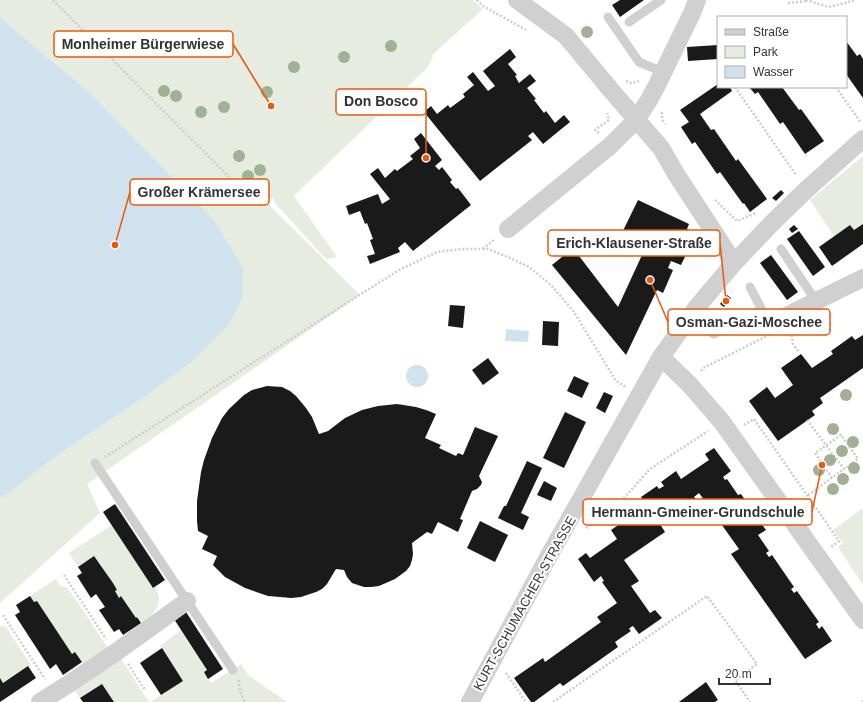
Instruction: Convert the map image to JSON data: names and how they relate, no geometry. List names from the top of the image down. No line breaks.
{"streets":{"street":["KURT-SCHUMACHER-STRASSE"]},"places":["Monheimer Bürgerwiese","Don Bosco","Großer Krämersee","Osman-Gazi-Moschee","Erich-Klausener-Straße","Hermann-Gmeiner-Grundschule"],"legend":["Straße","Park","Wasser"],"scale_bar":"20 m"}
